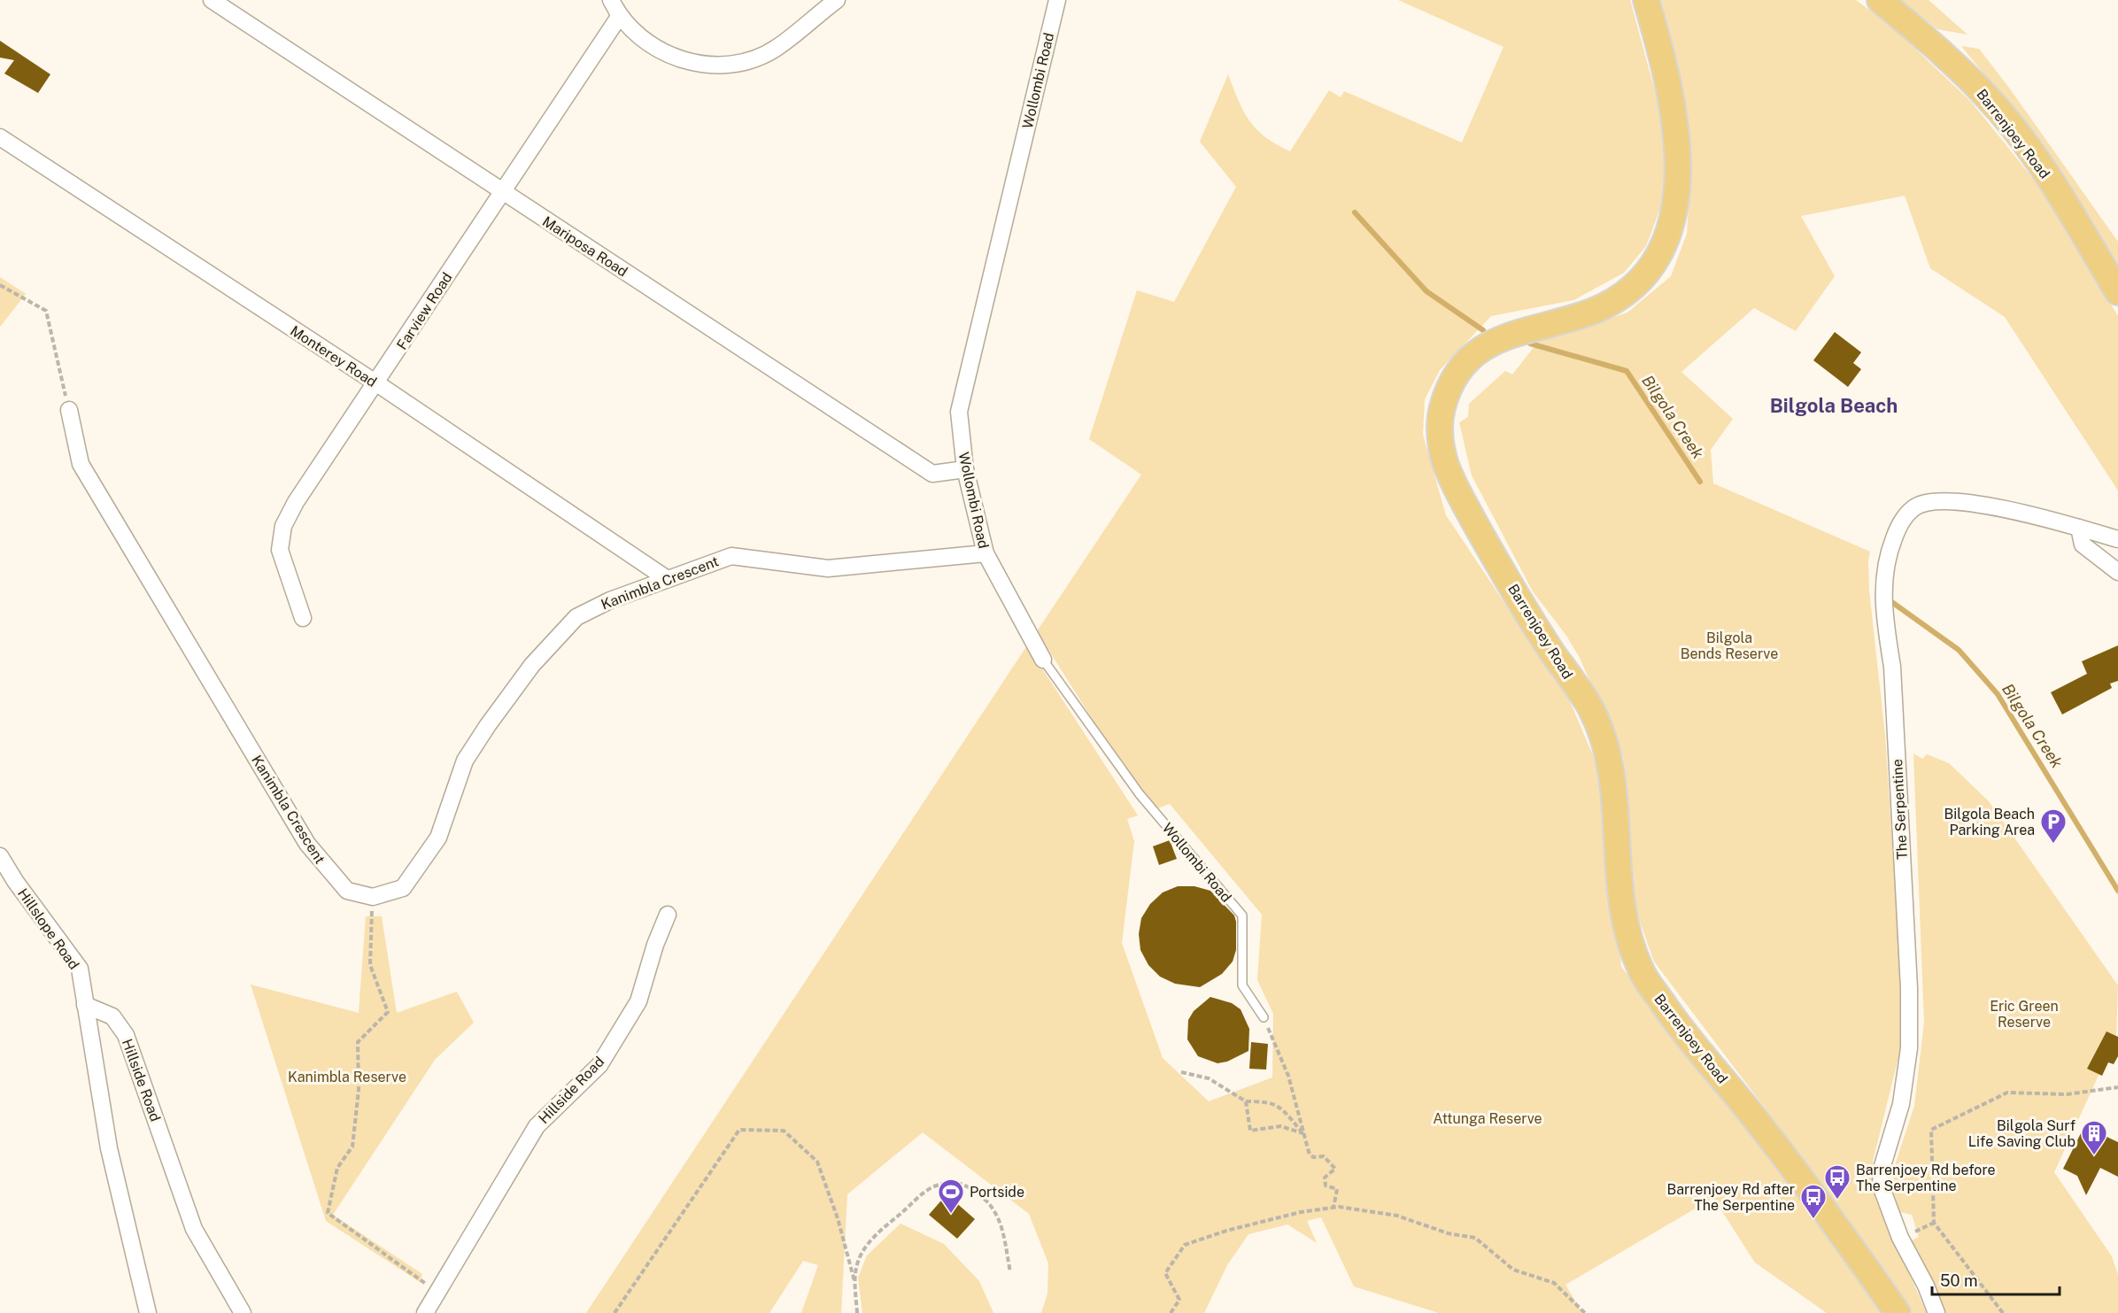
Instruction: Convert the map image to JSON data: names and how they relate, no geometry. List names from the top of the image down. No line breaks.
{"streets":{"main road":["Barrenjoey Road"],"street":["Wollombi Road","Mariposa Road","Farview Road","Monterey Road","Kanimbla Crescent","The Serpentine","Hillslope Road","Hillside Road"]},"crossings":[["Wollombi Road","Mariposa Road"],["Wollombi Road","Kanimbla Crescent"],["Mariposa Road","Farview Road"],["Farview Road","Monterey Road"],["Monterey Road","Kanimbla Crescent"],["Hillslope Road","Hillside Road"]],"districts":["Bilgola Beach"],"water":["Bilgola Creek"],"parks":["Bilgola Bends Reserve","Eric Green Reserve","Kanimbla Reserve","Attunga Reserve"],"places":{"parking":["Bilgola Beach Parking Area"],"building":["Bilgola Surf Life Saving Club"],"bus stop":["Barrenjoey Rd before The Serpentine","Barrenjoey Rd after The Serpentine"],"sports":["Portside"]},"scale_bar":"50 m"}
